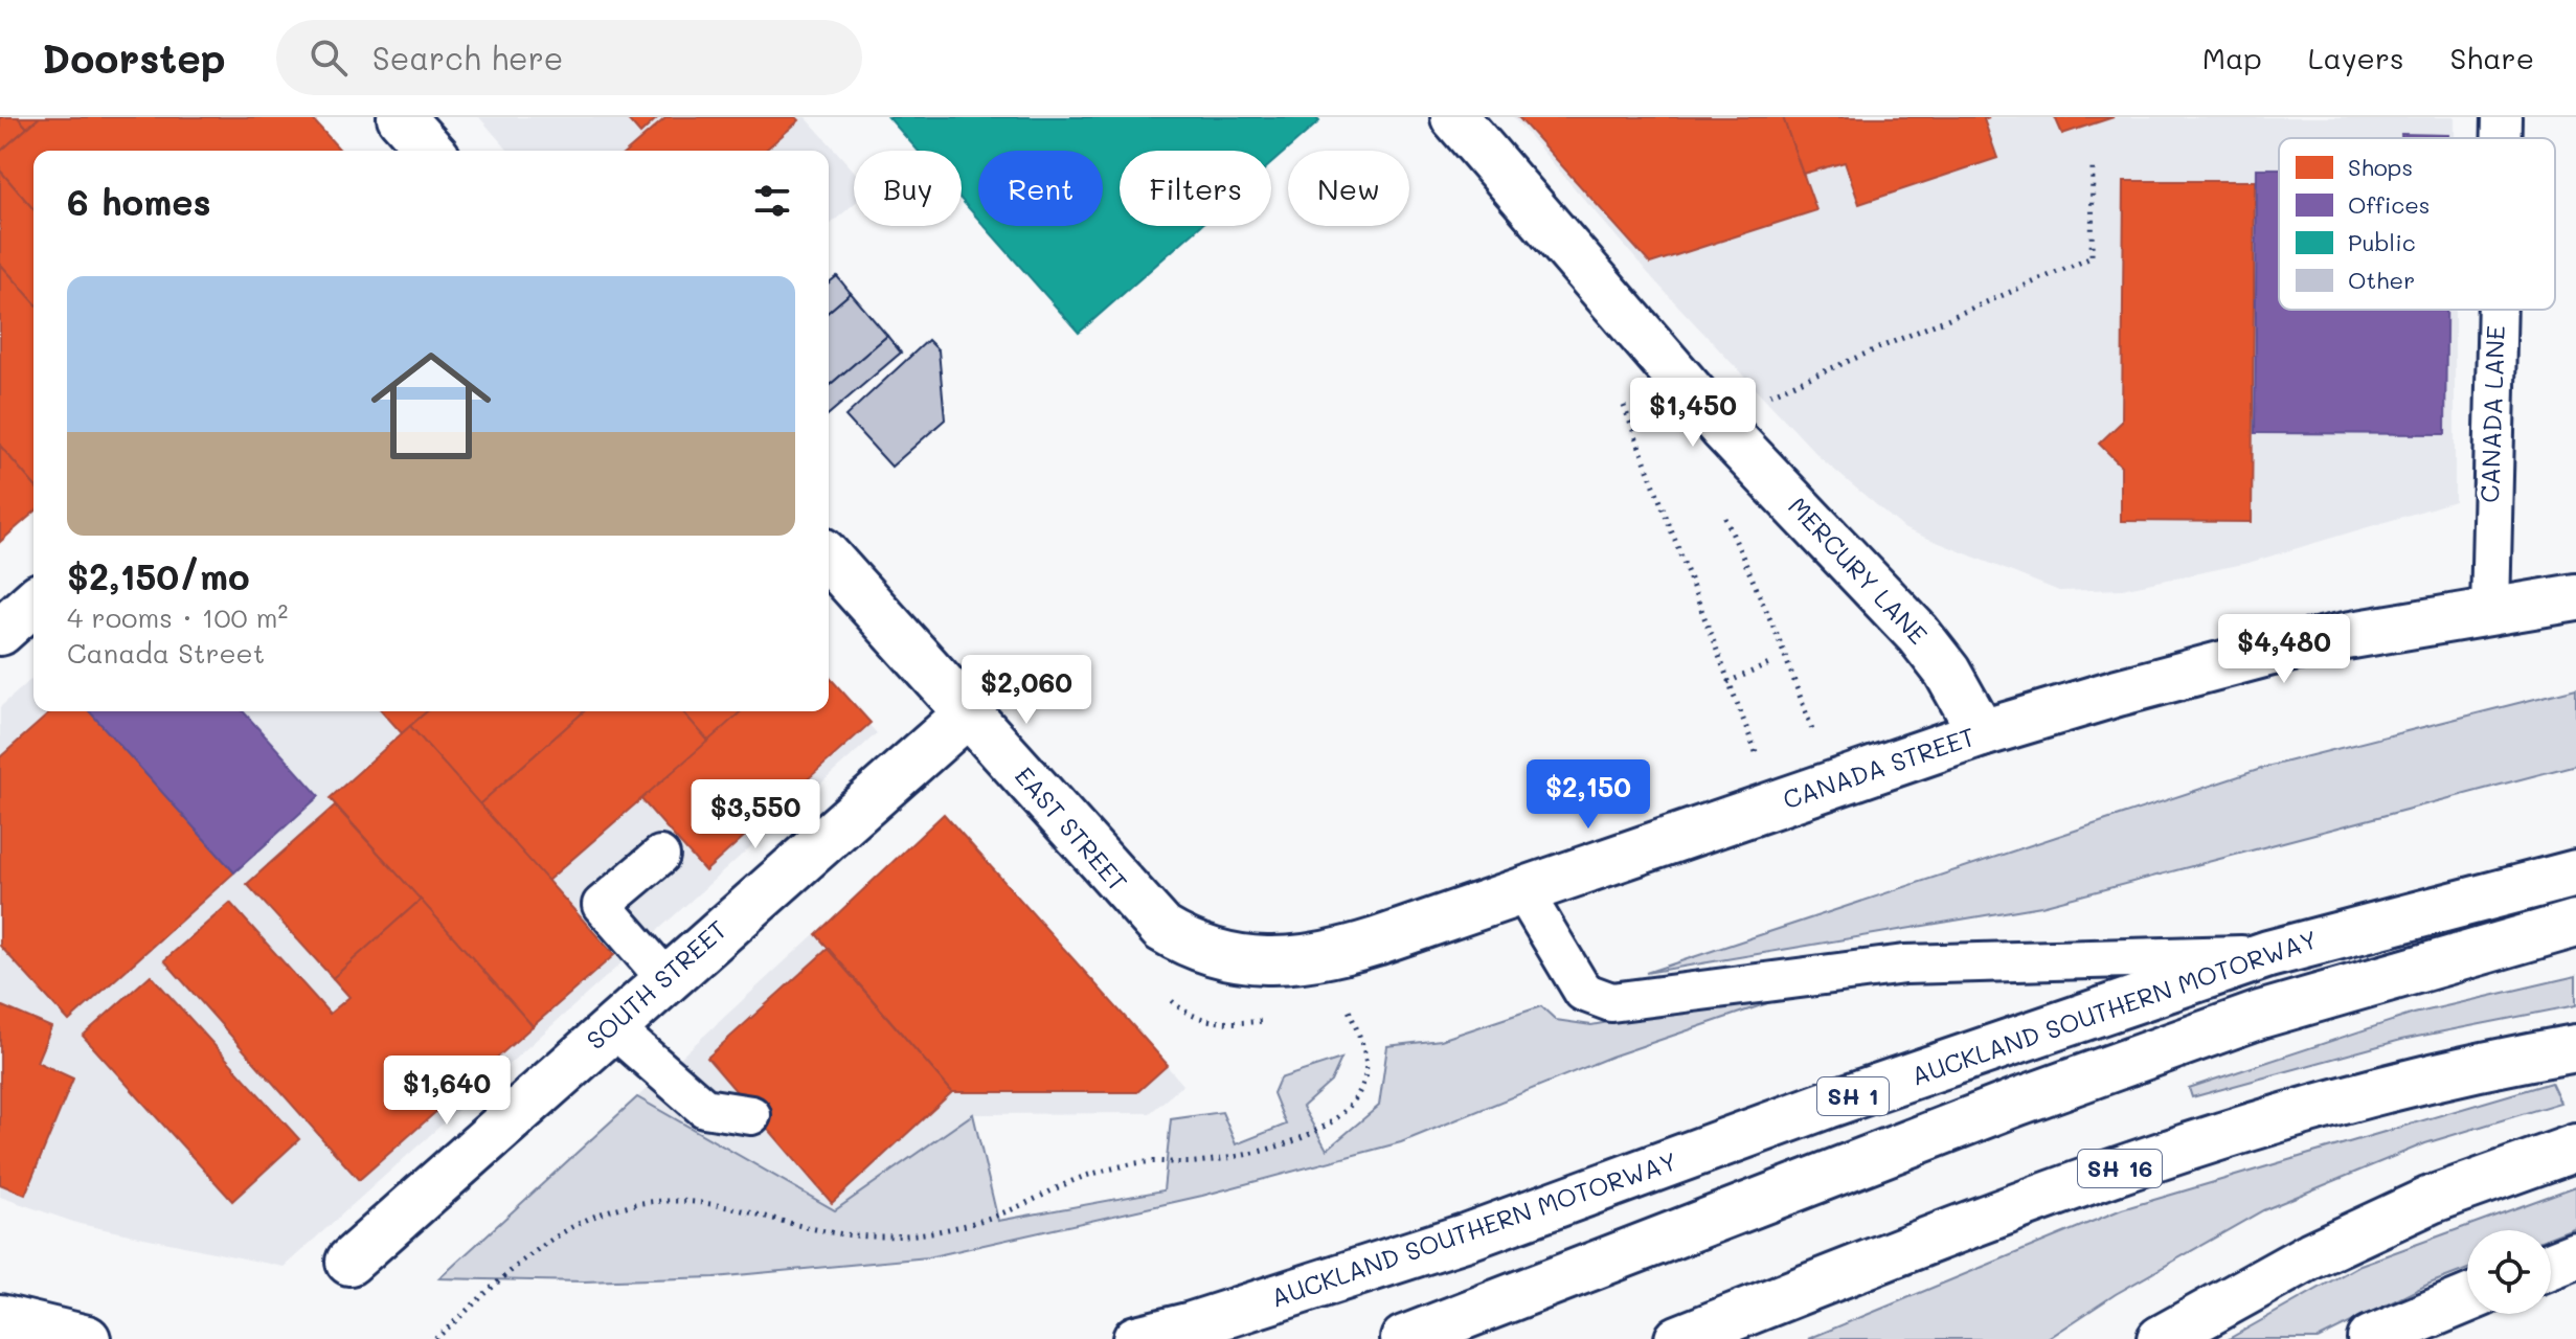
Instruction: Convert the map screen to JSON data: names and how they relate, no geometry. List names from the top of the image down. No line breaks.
{"streets":{"main road":["MERCURY LANE","CANADA STREET","EAST STREET","SOUTH STREET","AUCKLAND SOUTHERN MOTORWAY","SH 1","SH 16"],"lane":["CANADA LANE"]},"crossings":[["CANADA LANE","CANADA STREET"],["MERCURY LANE","CANADA STREET"],["CANADA STREET","EAST STREET"],["EAST STREET","SOUTH STREET"]],"legend":["Shops","Offices","Public","Other"],"page":{"header":"Doorstep","search":"Search here","nav":["Map","Layers","Share"],"chip":["Buy","Rent","Filters","New"],"heading":"6 homes","list":[{"name":"$2,150/mo","note":"4 rooms · 100 m² · Canada Street"}],"price":["$1,450","$4,480","$2,060","$2,150","$3,550","$1,640"]}}
